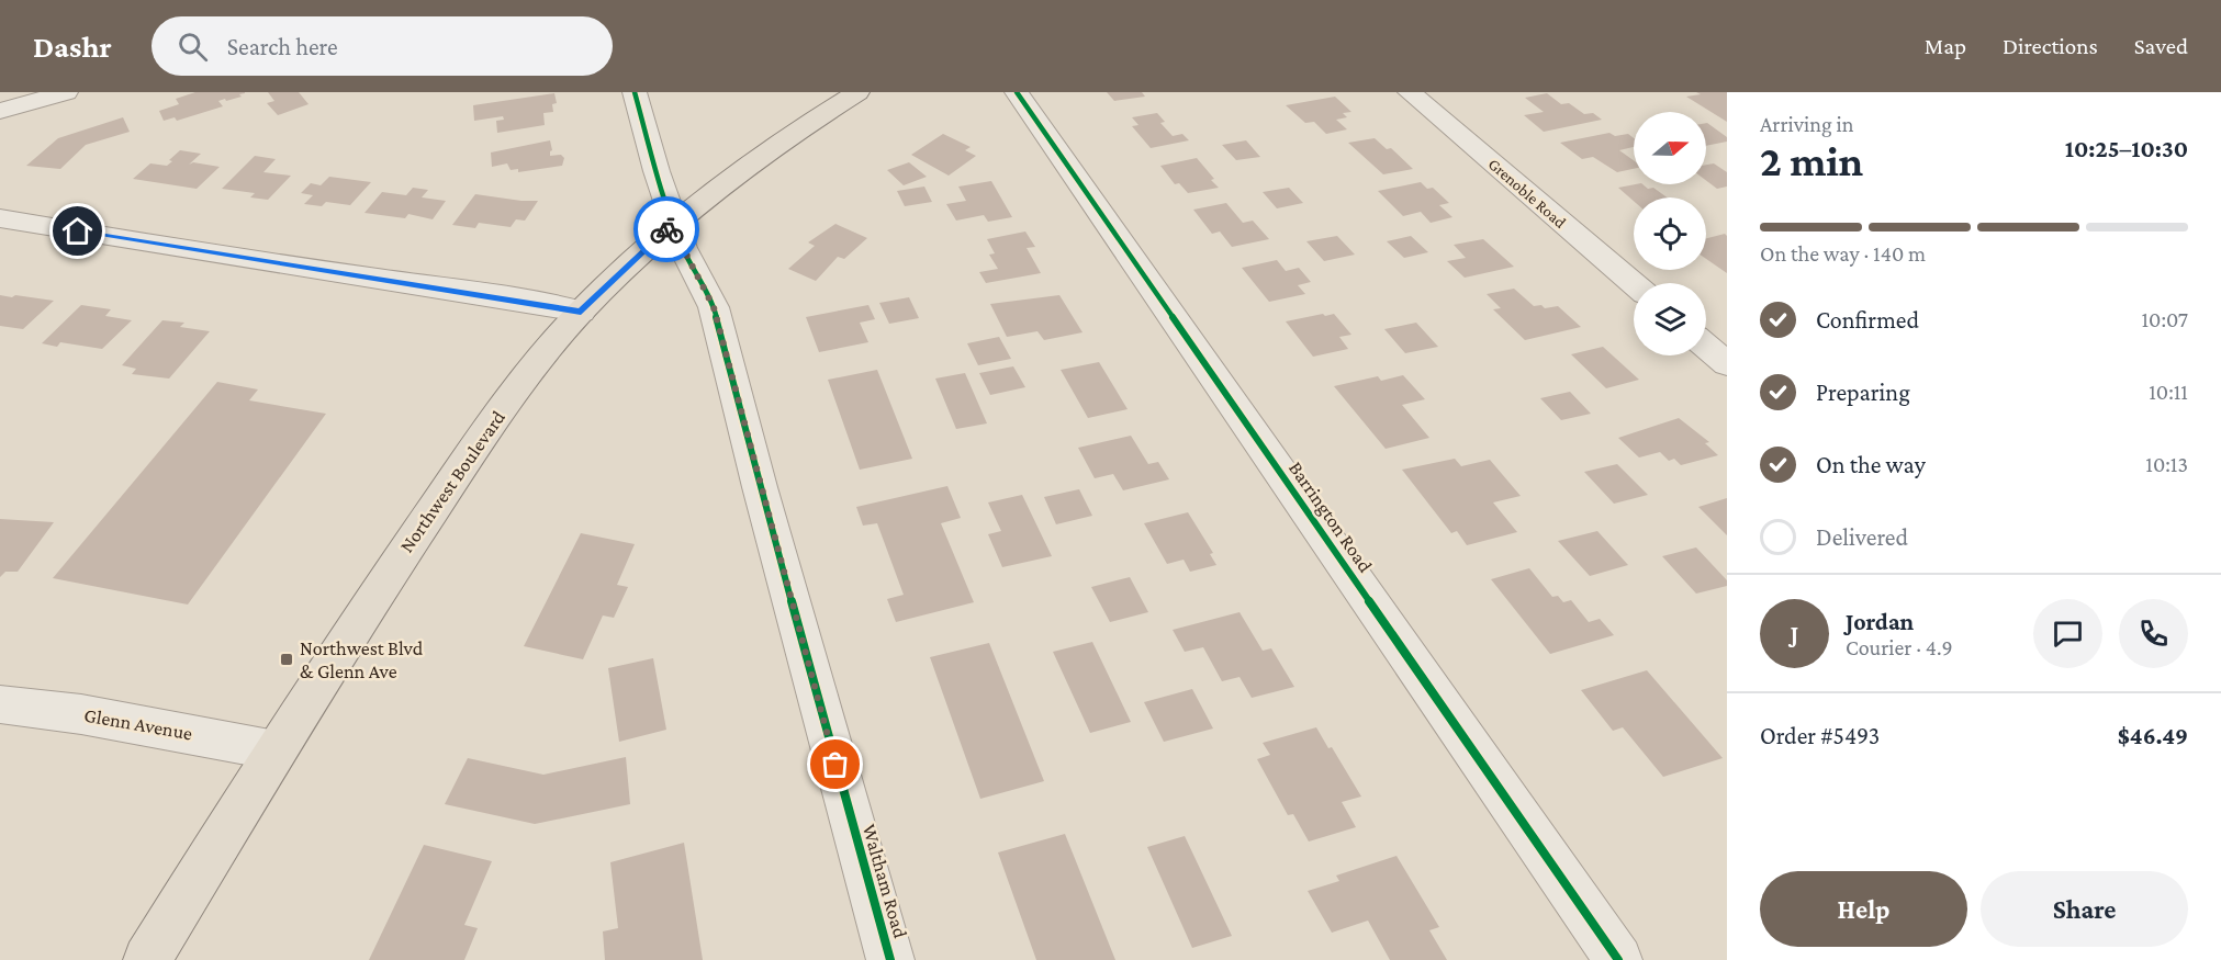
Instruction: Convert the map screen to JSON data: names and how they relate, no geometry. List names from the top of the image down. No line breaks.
{"streets":{"main road":["Northwest Boulevard"],"street":["Grenoble Road","Barrington Road","Glenn Avenue","Waltham Road"]},"crossings":[["Northwest Boulevard","Glenn Avenue"],["Northwest Boulevard","Waltham Road"]],"places":{"transit":["Northwest Blvd & Glenn Ave"]},"north":"right","page":{"header":"Dashr","search":"Search here","nav":["Map","Directions","Saved"],"heading":["2 min","Arriving in","10:25–10:30"],"panel":["Jordan","Courier · 4.9","Order #5493","$46.49"],"bar":"On the way · 140 m","list":[["Confirmed","10:07"],["Preparing","10:11"],["On the way","10:13"],"Delivered"],"round":"J","buttons":["Help","Share"]}}
